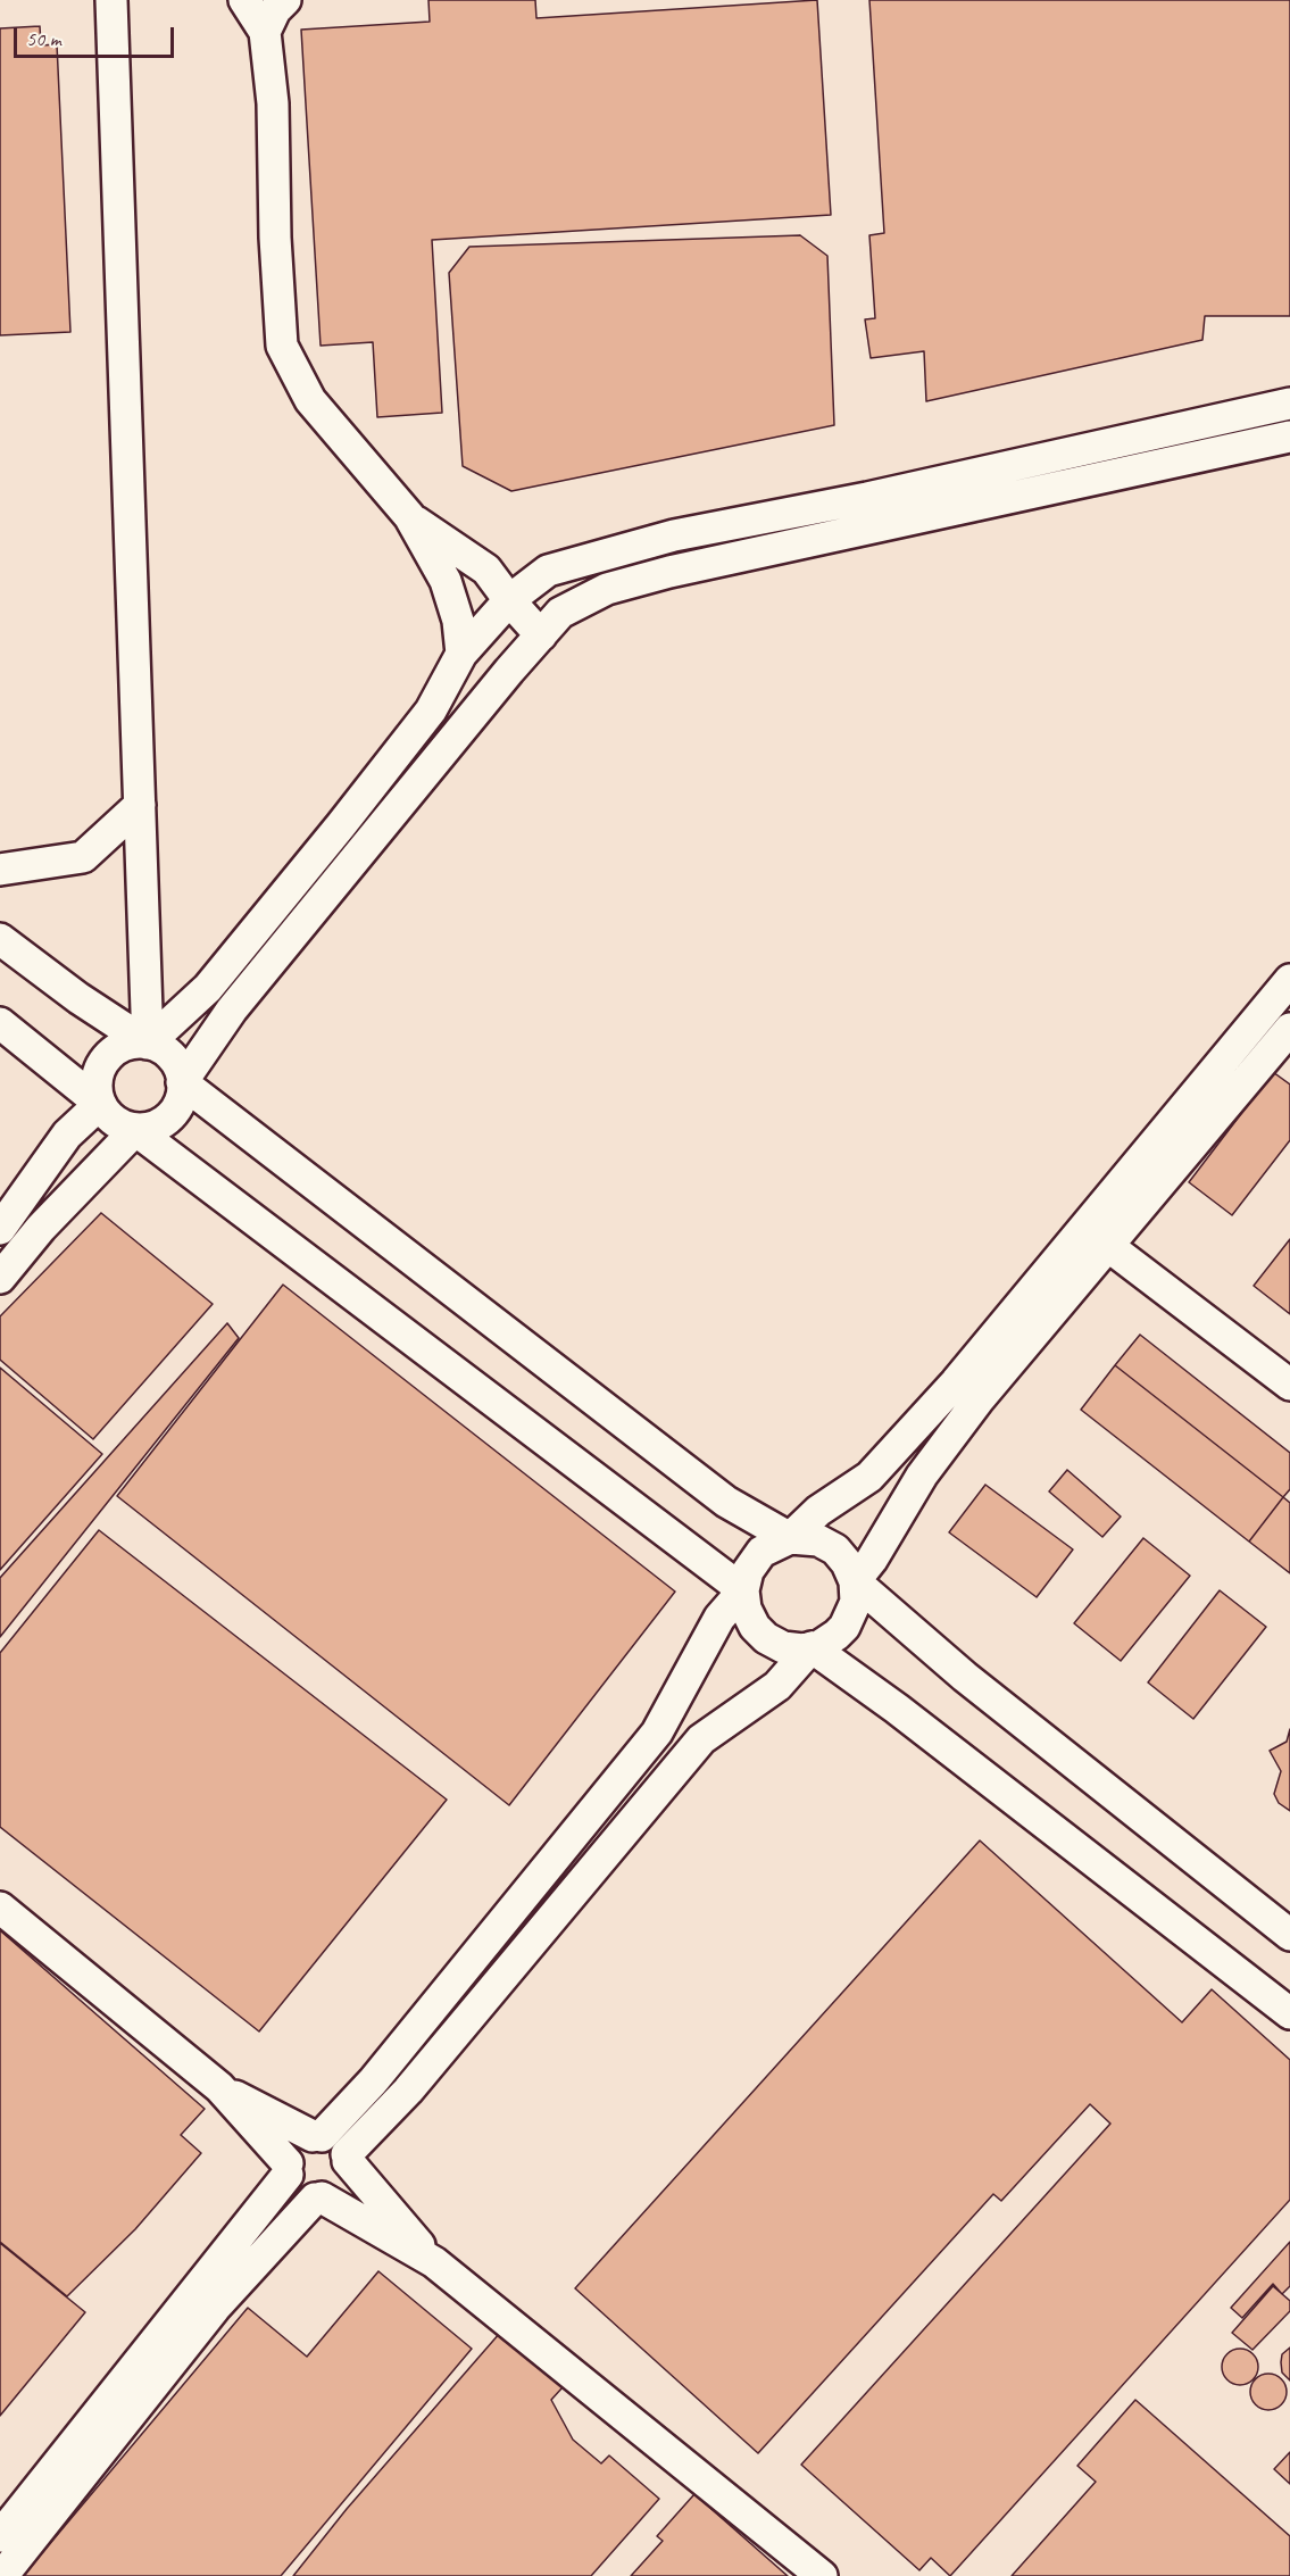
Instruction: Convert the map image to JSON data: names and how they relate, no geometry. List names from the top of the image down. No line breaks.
{"scale_bar":"50 m"}
